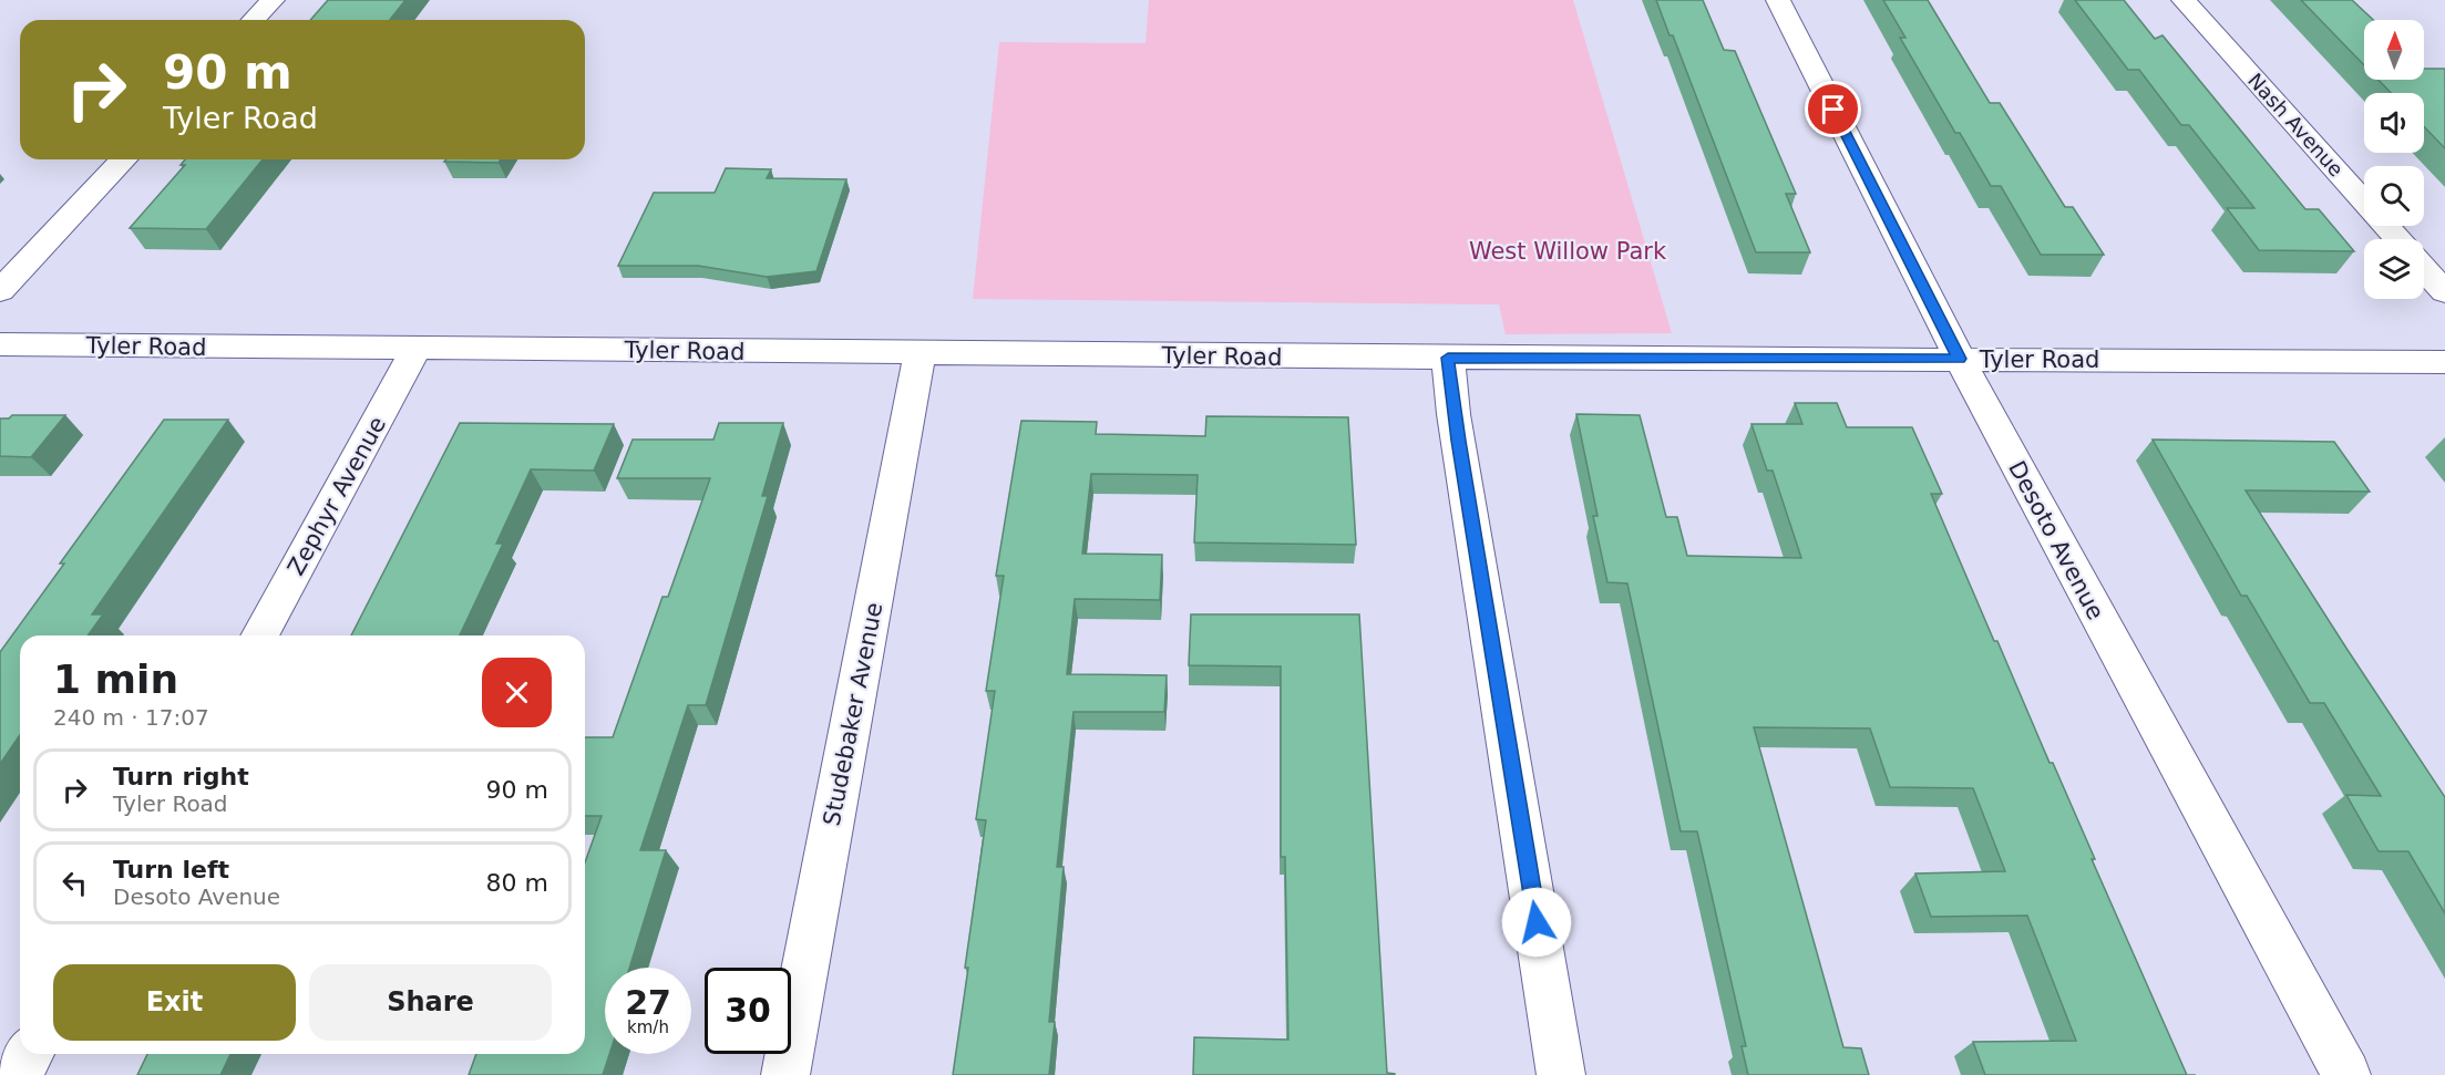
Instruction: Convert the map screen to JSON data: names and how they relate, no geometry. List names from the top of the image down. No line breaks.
{"streets":{"street":["Nash Avenue","Tyler Road","Zephyr Avenue","Desoto Avenue","Studebaker Avenue"]},"crossings":[["Tyler Road","Zephyr Avenue"],["Tyler Road","Desoto Avenue"],["Tyler Road","Studebaker Avenue"]],"parks":["West Willow Park"],"north":"top","page":{"turn":["90 m","Tyler Road"],"heading":["1 min","240 m · 17:07"],"list":[{"name":"Turn right","note":"Tyler Road","value":"90 m"},{"name":"Turn left","note":"Desoto Avenue","value":"80 m"}],"buttons":["Exit","Share"],"speed":"27 km/h","limit":"30"}}
